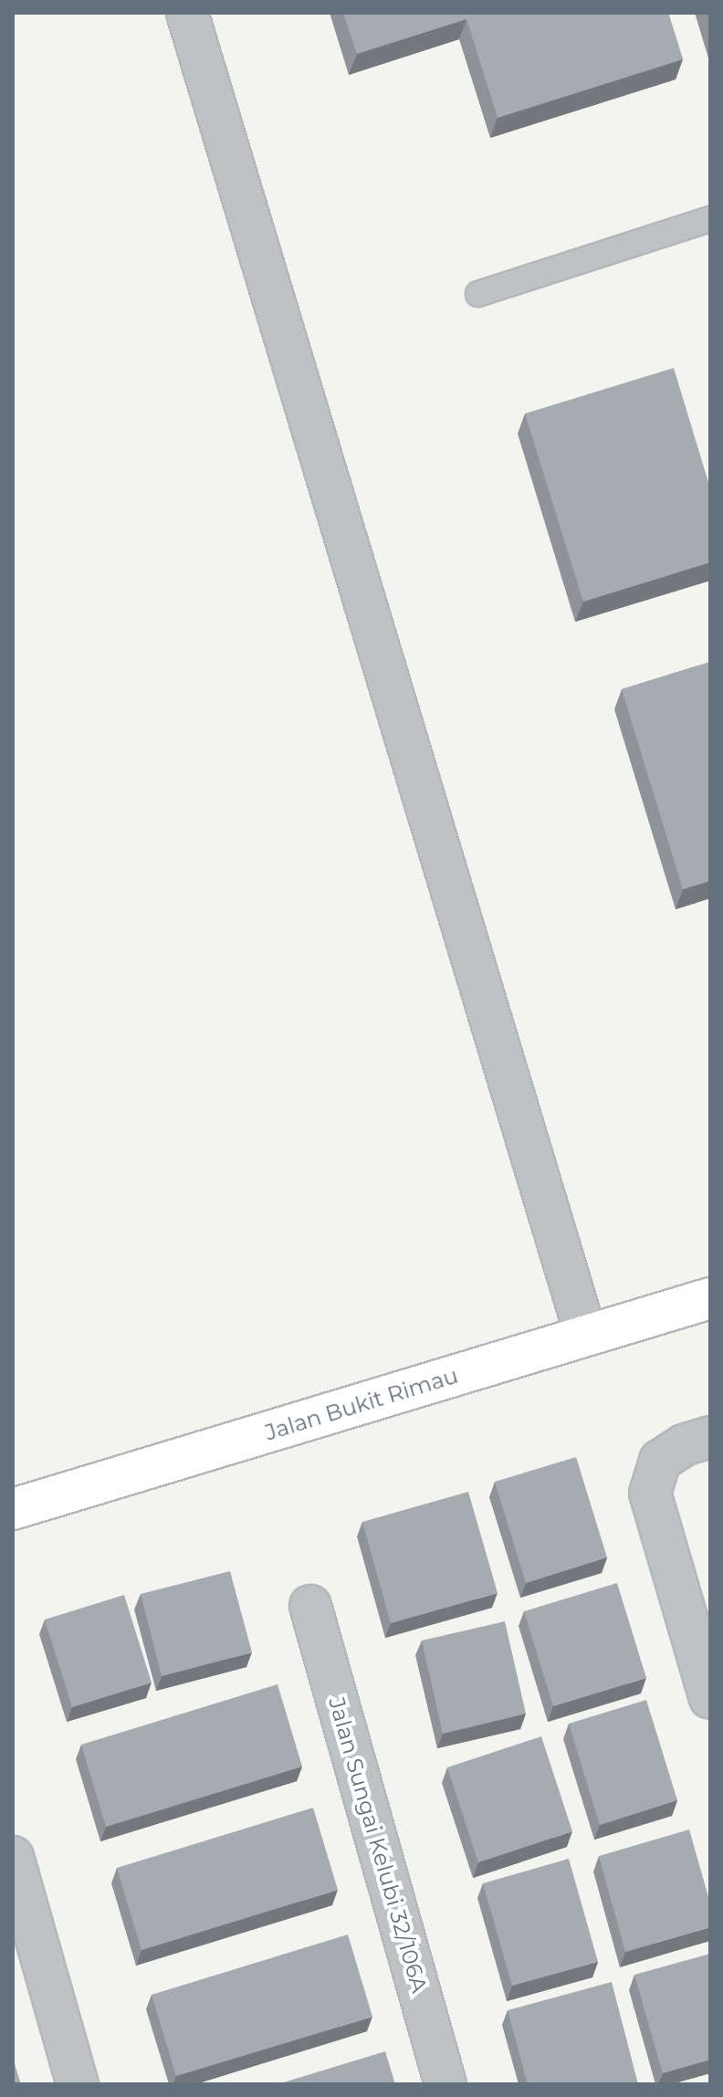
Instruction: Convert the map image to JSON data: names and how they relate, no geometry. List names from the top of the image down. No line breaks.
{"streets":{"street":["Jalan Bukit Rimau","Jalan Sungai Kelubi 32/106A"]}}
